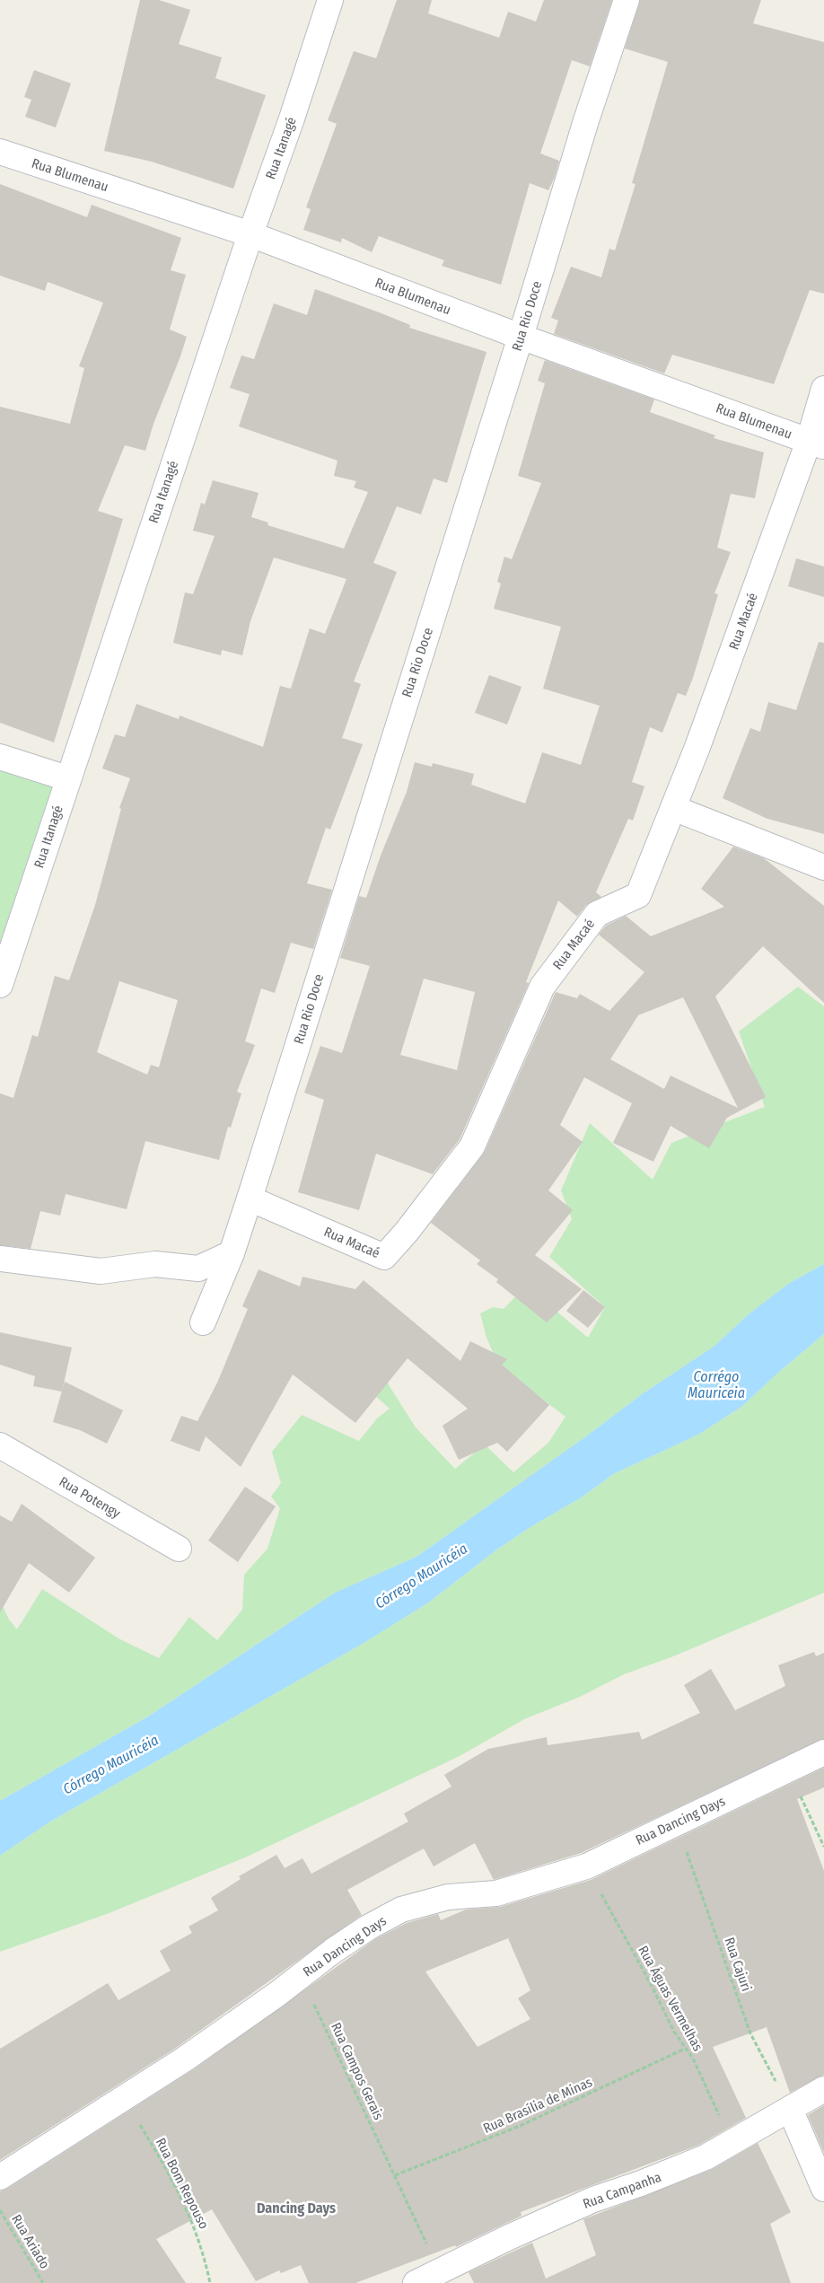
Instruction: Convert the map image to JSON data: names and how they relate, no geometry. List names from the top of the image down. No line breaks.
{"streets":{"street":["Rua Itanagé","Rua Blumenau","Rua Rio Doce","Rua Macaé","Rua Potengy","Rua Dancing Days","Rua Campanha"],"path":["Rua Cajuri","Rua Águas Vermelhas","Rua Campos Gerais","Rua Brasília de Minas","Rua Bom Repouso","Rua Ariado"]},"crossings":[["Rua Itanagé","Rua Blumenau"],["Rua Blumenau","Rua Rio Doce"],["Rua Blumenau","Rua Macaé"],["Rua Rio Doce","Rua Macaé"],["Rua Dancing Days","Rua Cajuri"],["Rua Dancing Days","Rua Águas Vermelhas"],["Rua Dancing Days","Rua Campos Gerais"],["Rua Dancing Days","Rua Bom Repouso"],["Rua Cajuri","Rua Campanha"],["Rua Águas Vermelhas","Rua Brasília de Minas"],["Rua Águas Vermelhas","Rua Campanha"],["Rua Campos Gerais","Rua Brasília de Minas"],["Rua Campos Gerais","Rua Campanha"]],"districts":["Dancing Days"],"water":["Corrégo Mauriceia","Córrego Mauricéia"]}
